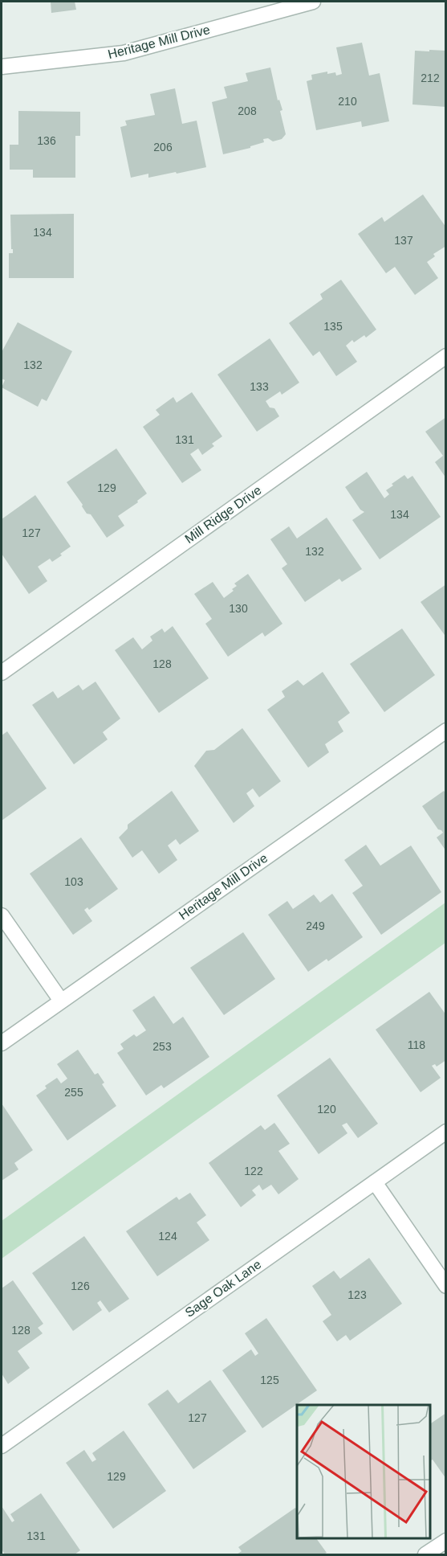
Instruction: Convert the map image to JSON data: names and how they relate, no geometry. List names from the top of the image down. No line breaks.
{"streets":{"street":["Heritage Mill Drive","Mill Ridge Drive","Sage Oak Lane"]},"house_numbers":["212","210","208","136","206","134","137","135","132","133","131","129","134","127","132","130","128","103","249","118","253","255","120","122","124","126","123","128","125","127","129","131"]}
